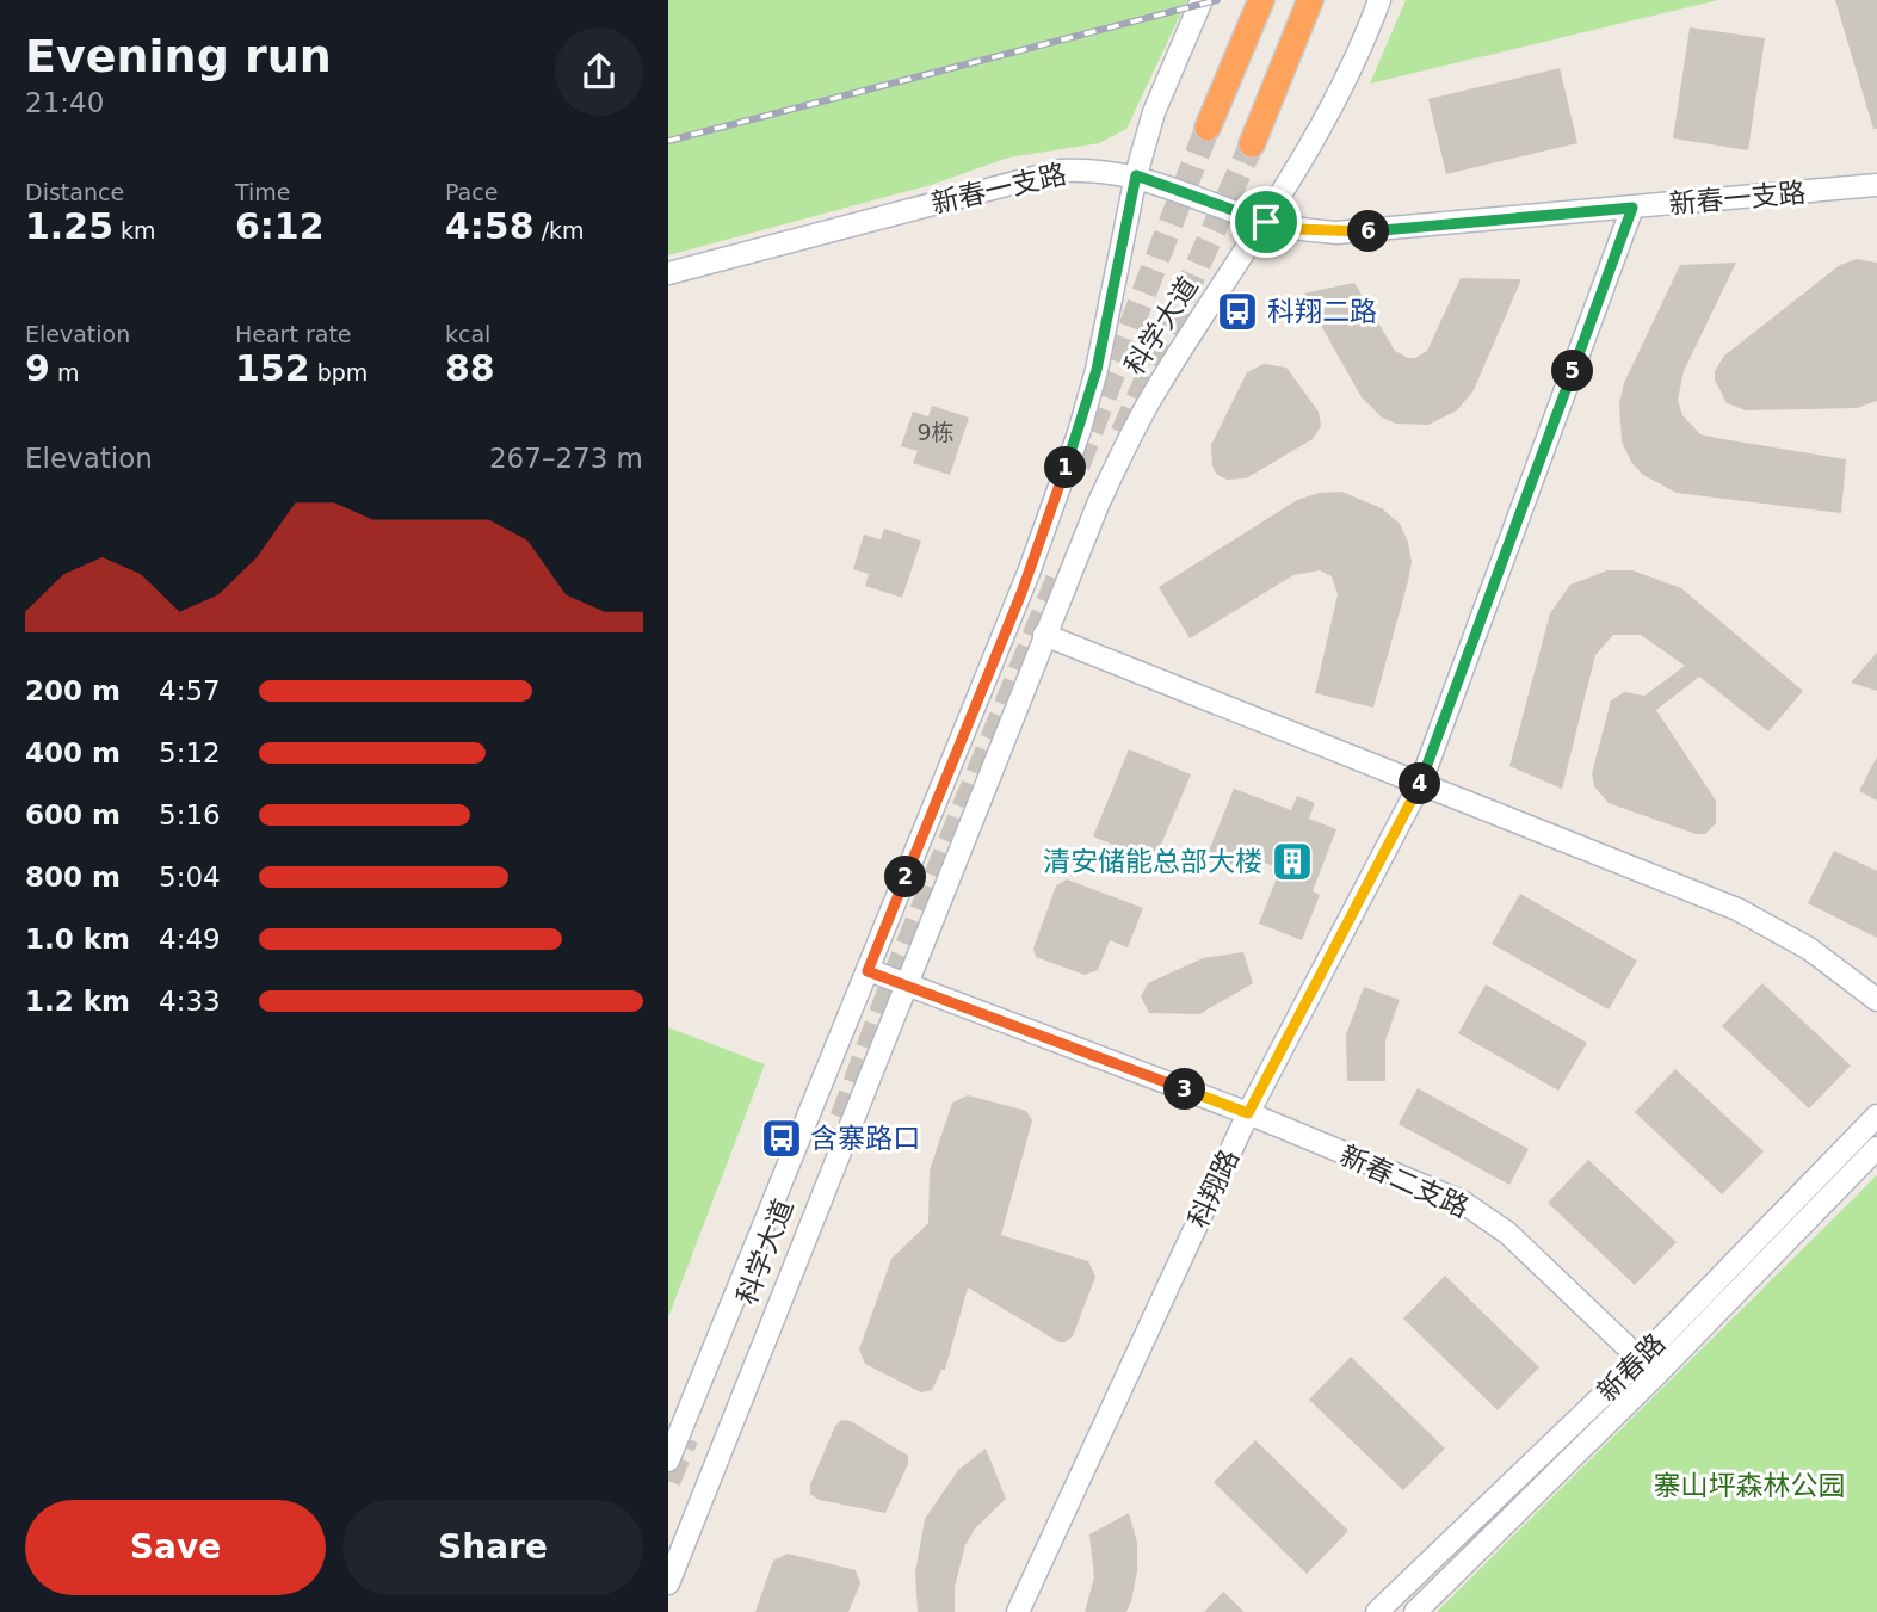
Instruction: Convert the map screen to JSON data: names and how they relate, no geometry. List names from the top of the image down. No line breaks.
{"streets":{"main road":["新春一支路","科学大道","新春二支路","科翔路","新春路"]},"crossings":[["新春一支路","科学大道"],["新春一支路","科翔路"],["科学大道","新春二支路"],["新春二支路","科翔路"],["新春二支路","新春路"]],"parks":["寨山坪森林公园"],"places":{"bus stop":["科翔二路","含寨路口"],"building":["清安储能总部大楼"]},"house_numbers":["9栋"],"page":{"heading":["Evening run","21:40"],"stats":[["Distance","1.25 km"],["Time","6:12"],["Pace","4:58 /km"],["Elevation","9 m"],["Heart rate","152 bpm"],["kcal","88"]],"pins":["6","5","1","4","2","3"],"chart":["Elevation","267–273 m"],"list":[{"name":"200 m","note":"4:57"},{"name":"400 m","note":"5:12"},{"name":"600 m","note":"5:16"},{"name":"800 m","note":"5:04"},{"name":"1.0 km","note":"4:49"},{"name":"1.2 km","note":"4:33"}],"buttons":["Save","Share"]}}
